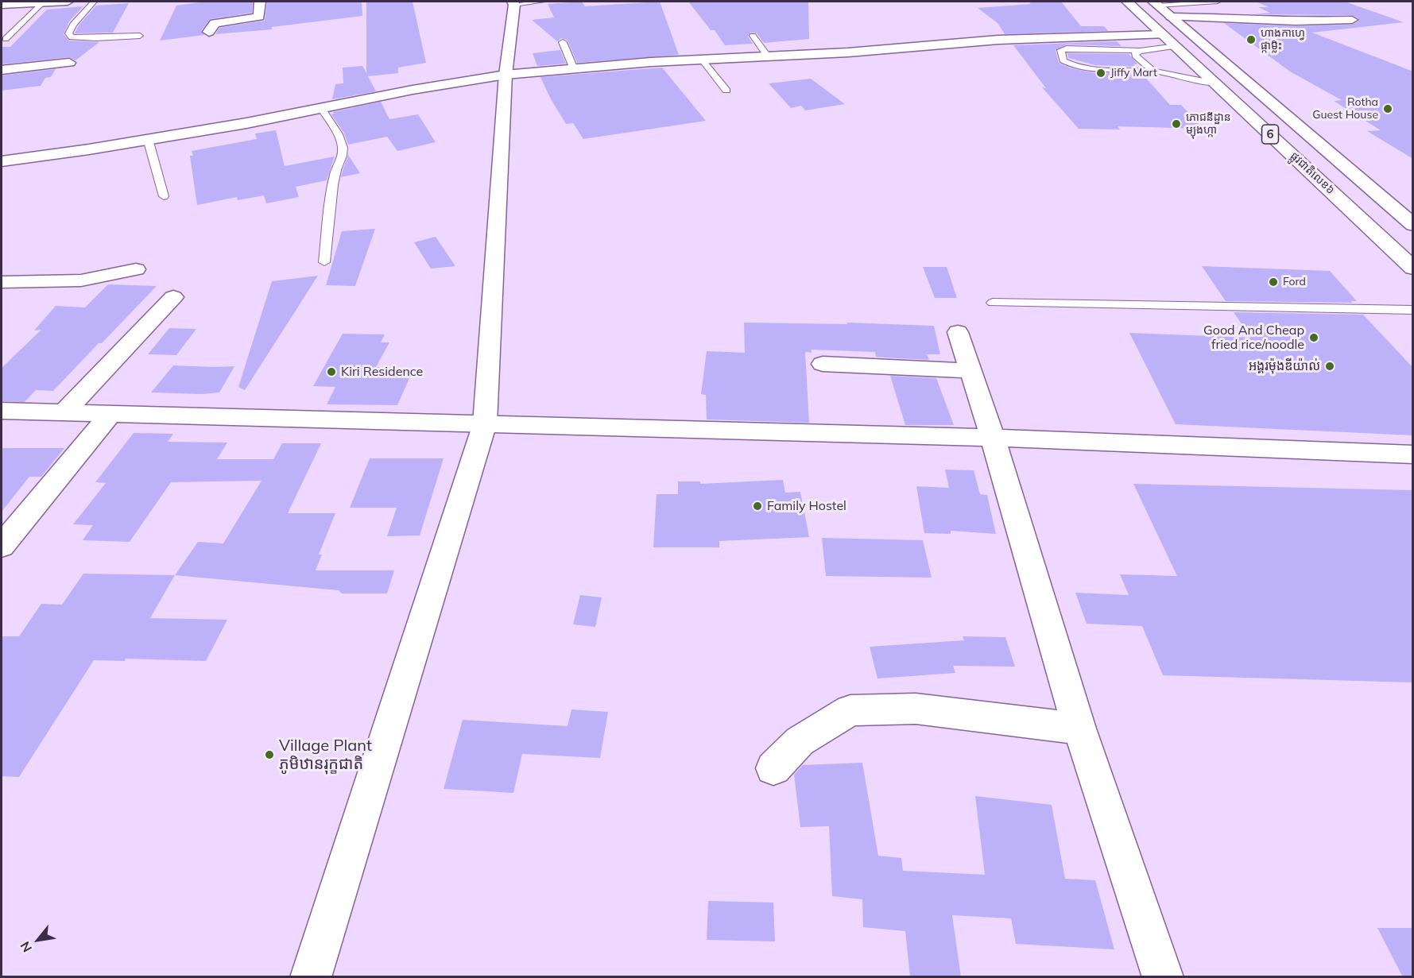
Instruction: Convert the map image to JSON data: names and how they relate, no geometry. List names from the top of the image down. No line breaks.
{"streets":{"street":["6","ផ្លូវជាតិលេខ៦"]},"places":["ហាងកាហ្វេ ផ្កាម្លិះ","Jiffy Mart","Rotha Guest House","ភោជនីដ្ឋាន ម្យុងហ្កា","Ford","Good And Cheap fried rice/noodle","អង្គរម៉ុងឌីយ៉ាល់","Kiri Residence","Family Hostel","Village Plant ភូមិឋានរុក្ខជាតិ"],"north":"bottom left"}
